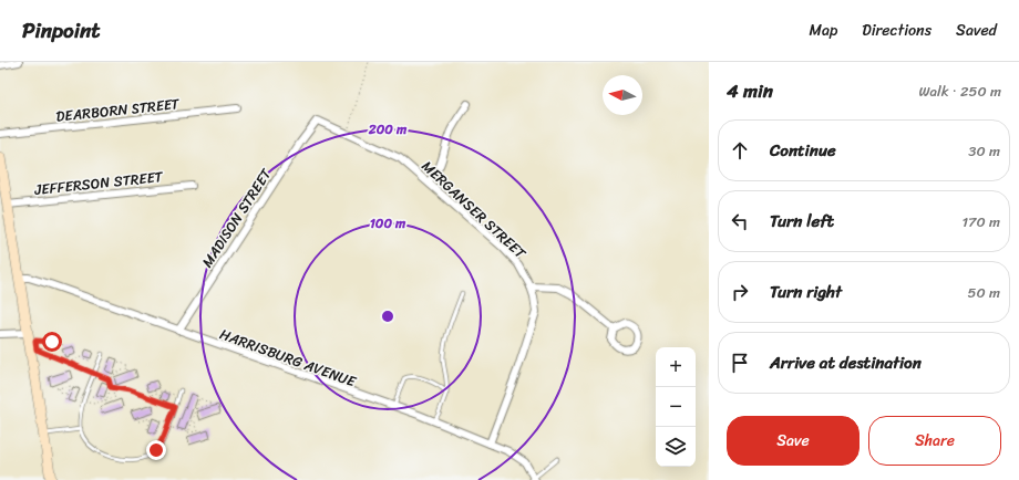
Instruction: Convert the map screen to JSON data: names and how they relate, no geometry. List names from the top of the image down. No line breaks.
{"streets":{"street":["DEARBORN STREET","JEFFERSON STREET","MERGANSER STREET","MADISON STREET","HARRISBURG AVENUE"]},"crossings":[["MERGANSER STREET","MADISON STREET"],["MERGANSER STREET","HARRISBURG AVENUE"],["MADISON STREET","HARRISBURG AVENUE"]],"north":"left","page":{"header":"Pinpoint","nav":["Map","Directions","Saved"],"heading":["4 min","Walk · 250 m"],"list":[["Continue","30 m"],["Turn left","170 m"],["Turn right","50 m"],"Arrive at destination"],"map_buttons":["+","−"],"buttons":["Save","Share"]},"rings":["200 m","100 m"]}
